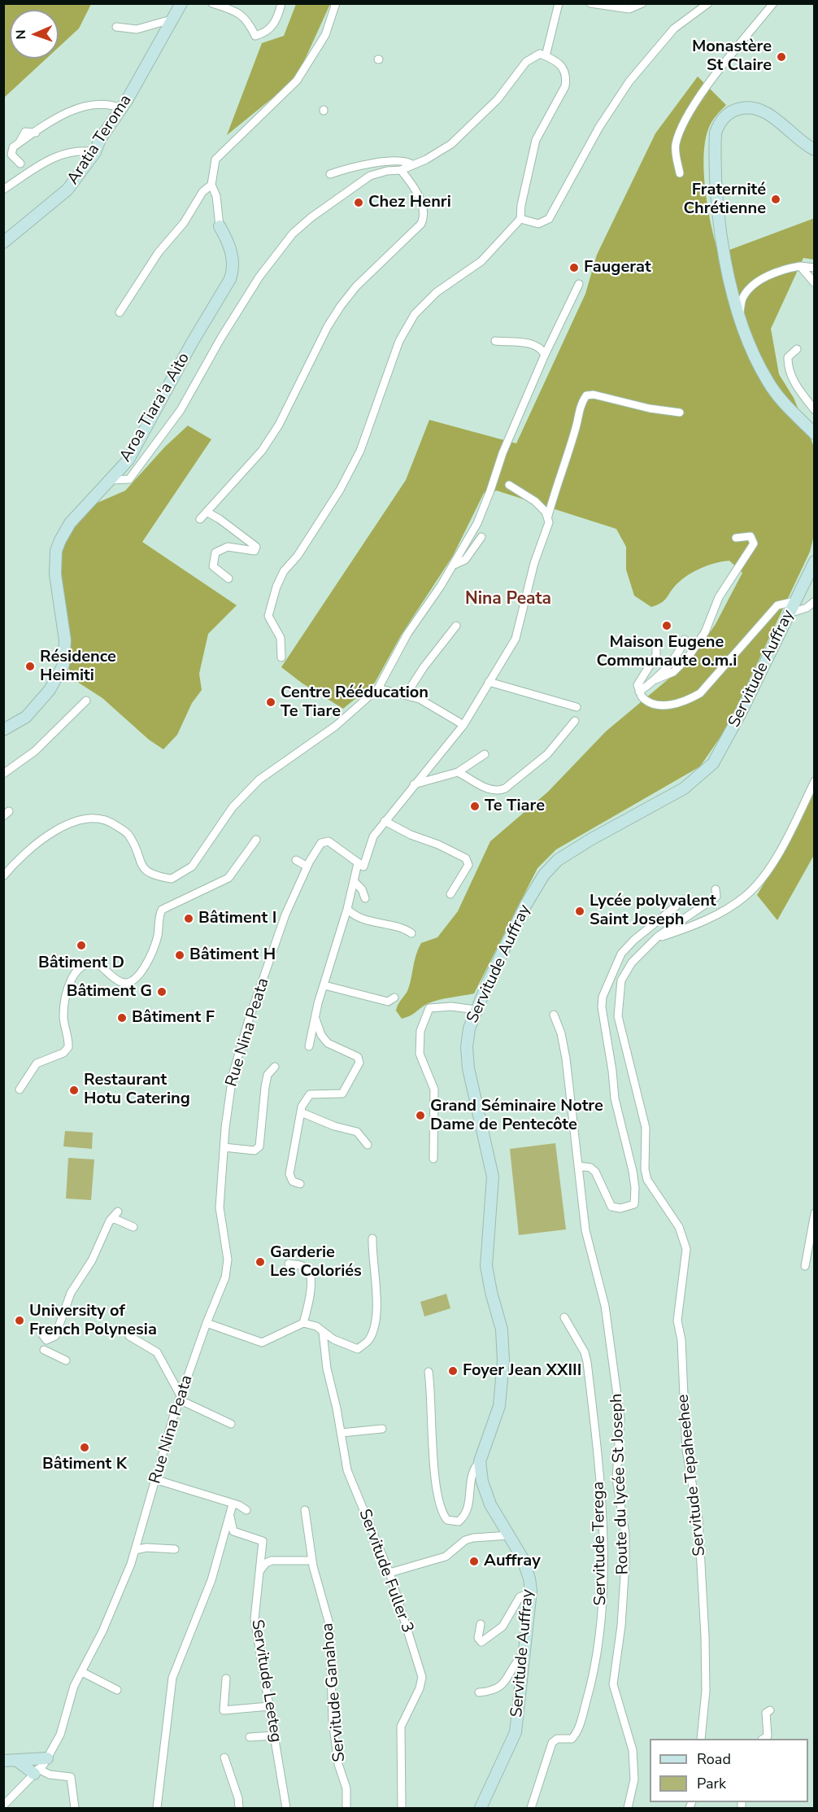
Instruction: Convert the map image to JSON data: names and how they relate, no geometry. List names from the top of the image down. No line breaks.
{"streets":{"street":["Aratia Teroma","Aroa Tiara'a Aito","Servitude Auffray","Rue Nina Peata","Servitude Tepaheehee","Route du lycée St Joseph","Servitude Terega","Servitude Fuller 3","Servitude Leeteg","Servitude Ganahoa"]},"districts":["Nina Peata"],"places":["Monastère St Claire","Fraternité Chrétienne","Chez Henri","Faugerat","Maison Eugene Communaute o.m.i","Résidence Heimiti","Centre Rééducation Te Tiare","Te Tiare","Lycée polyvalent Saint Joseph","Bâtiment I","Bâtiment D","Bâtiment H","Bâtiment G","Bâtiment F","Restaurant Hotu Catering","Grand Séminaire Notre Dame de Pentecôte","Garderie Les Coloriés","University of French Polynesia","Foyer Jean XXIII","Bâtiment K","Auffray"],"legend":["Road","Park"],"north":"left"}
